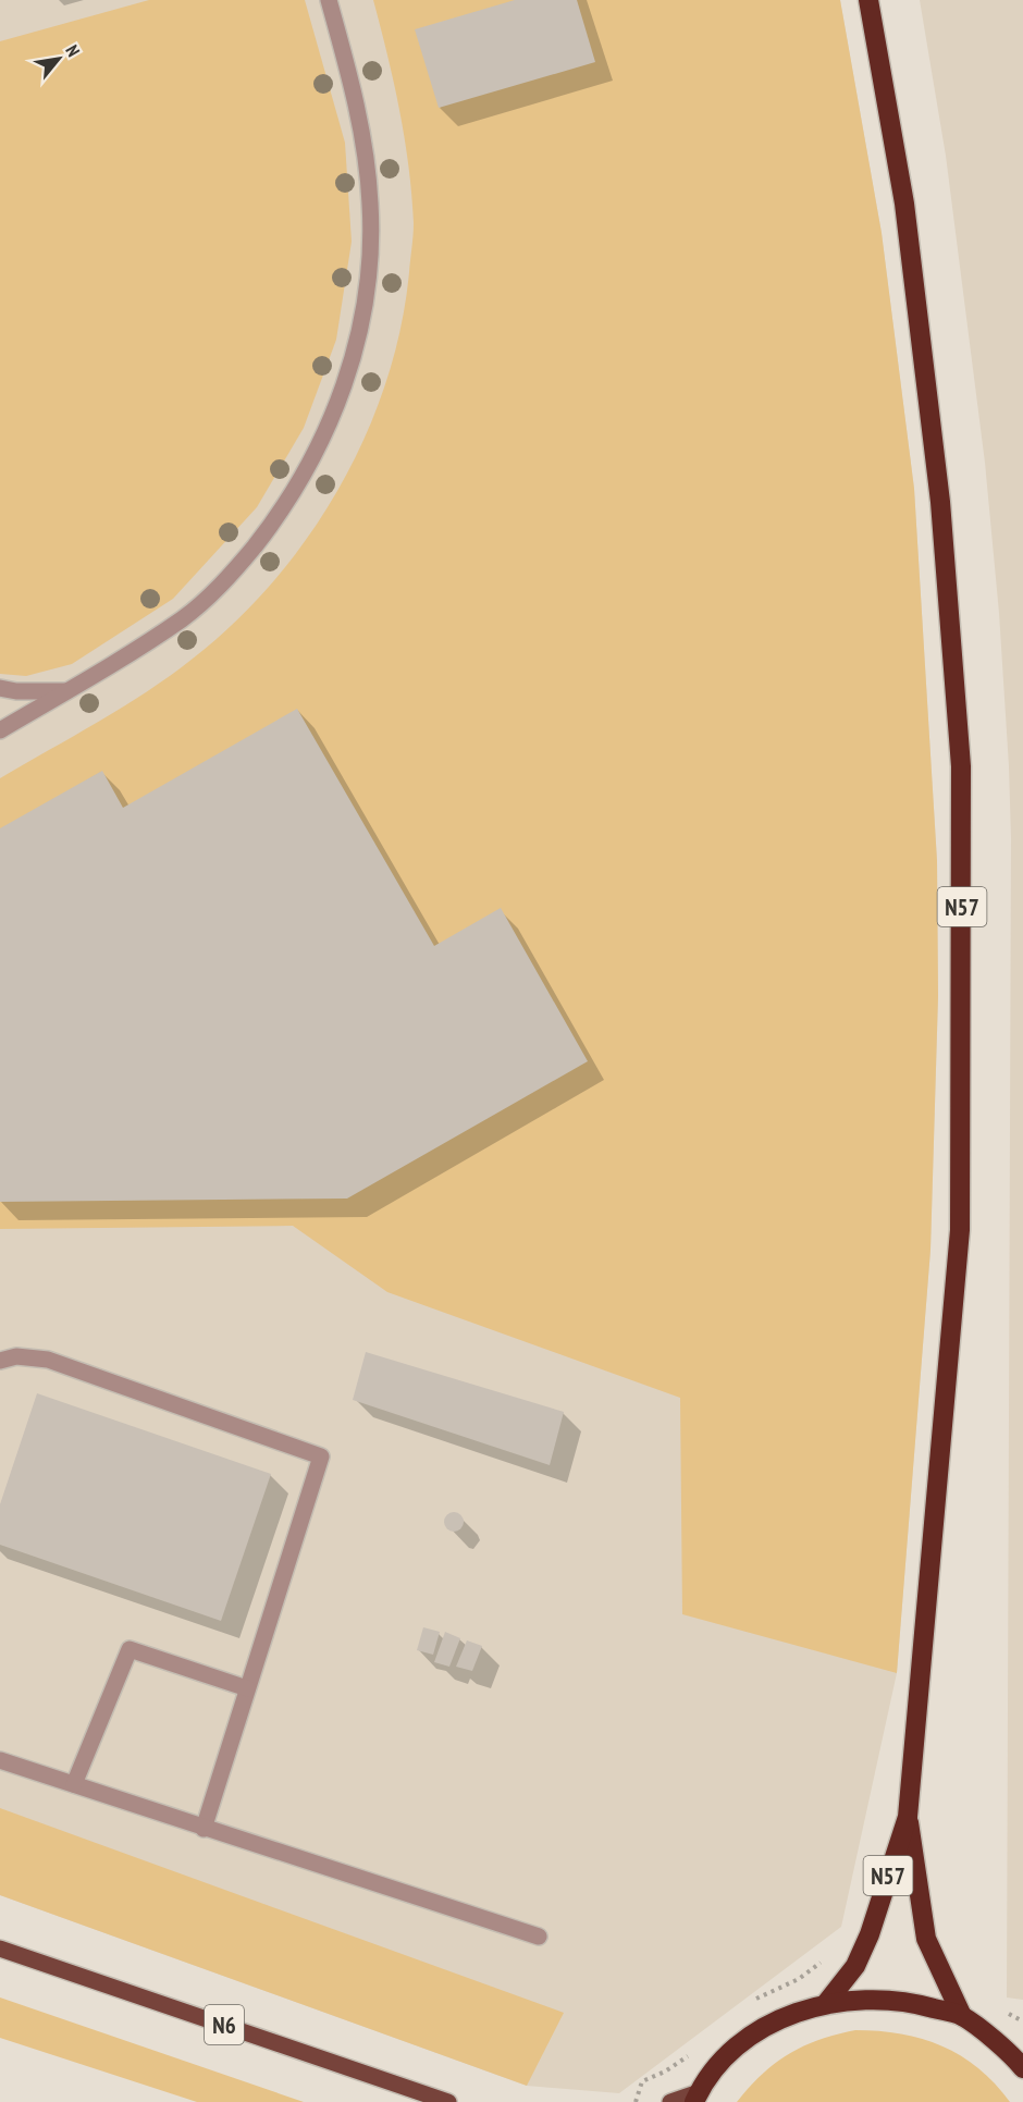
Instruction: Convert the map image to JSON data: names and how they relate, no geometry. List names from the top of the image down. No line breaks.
{"streets":{"highway":["N57"],"main road":["N6"]},"north":"top right"}
